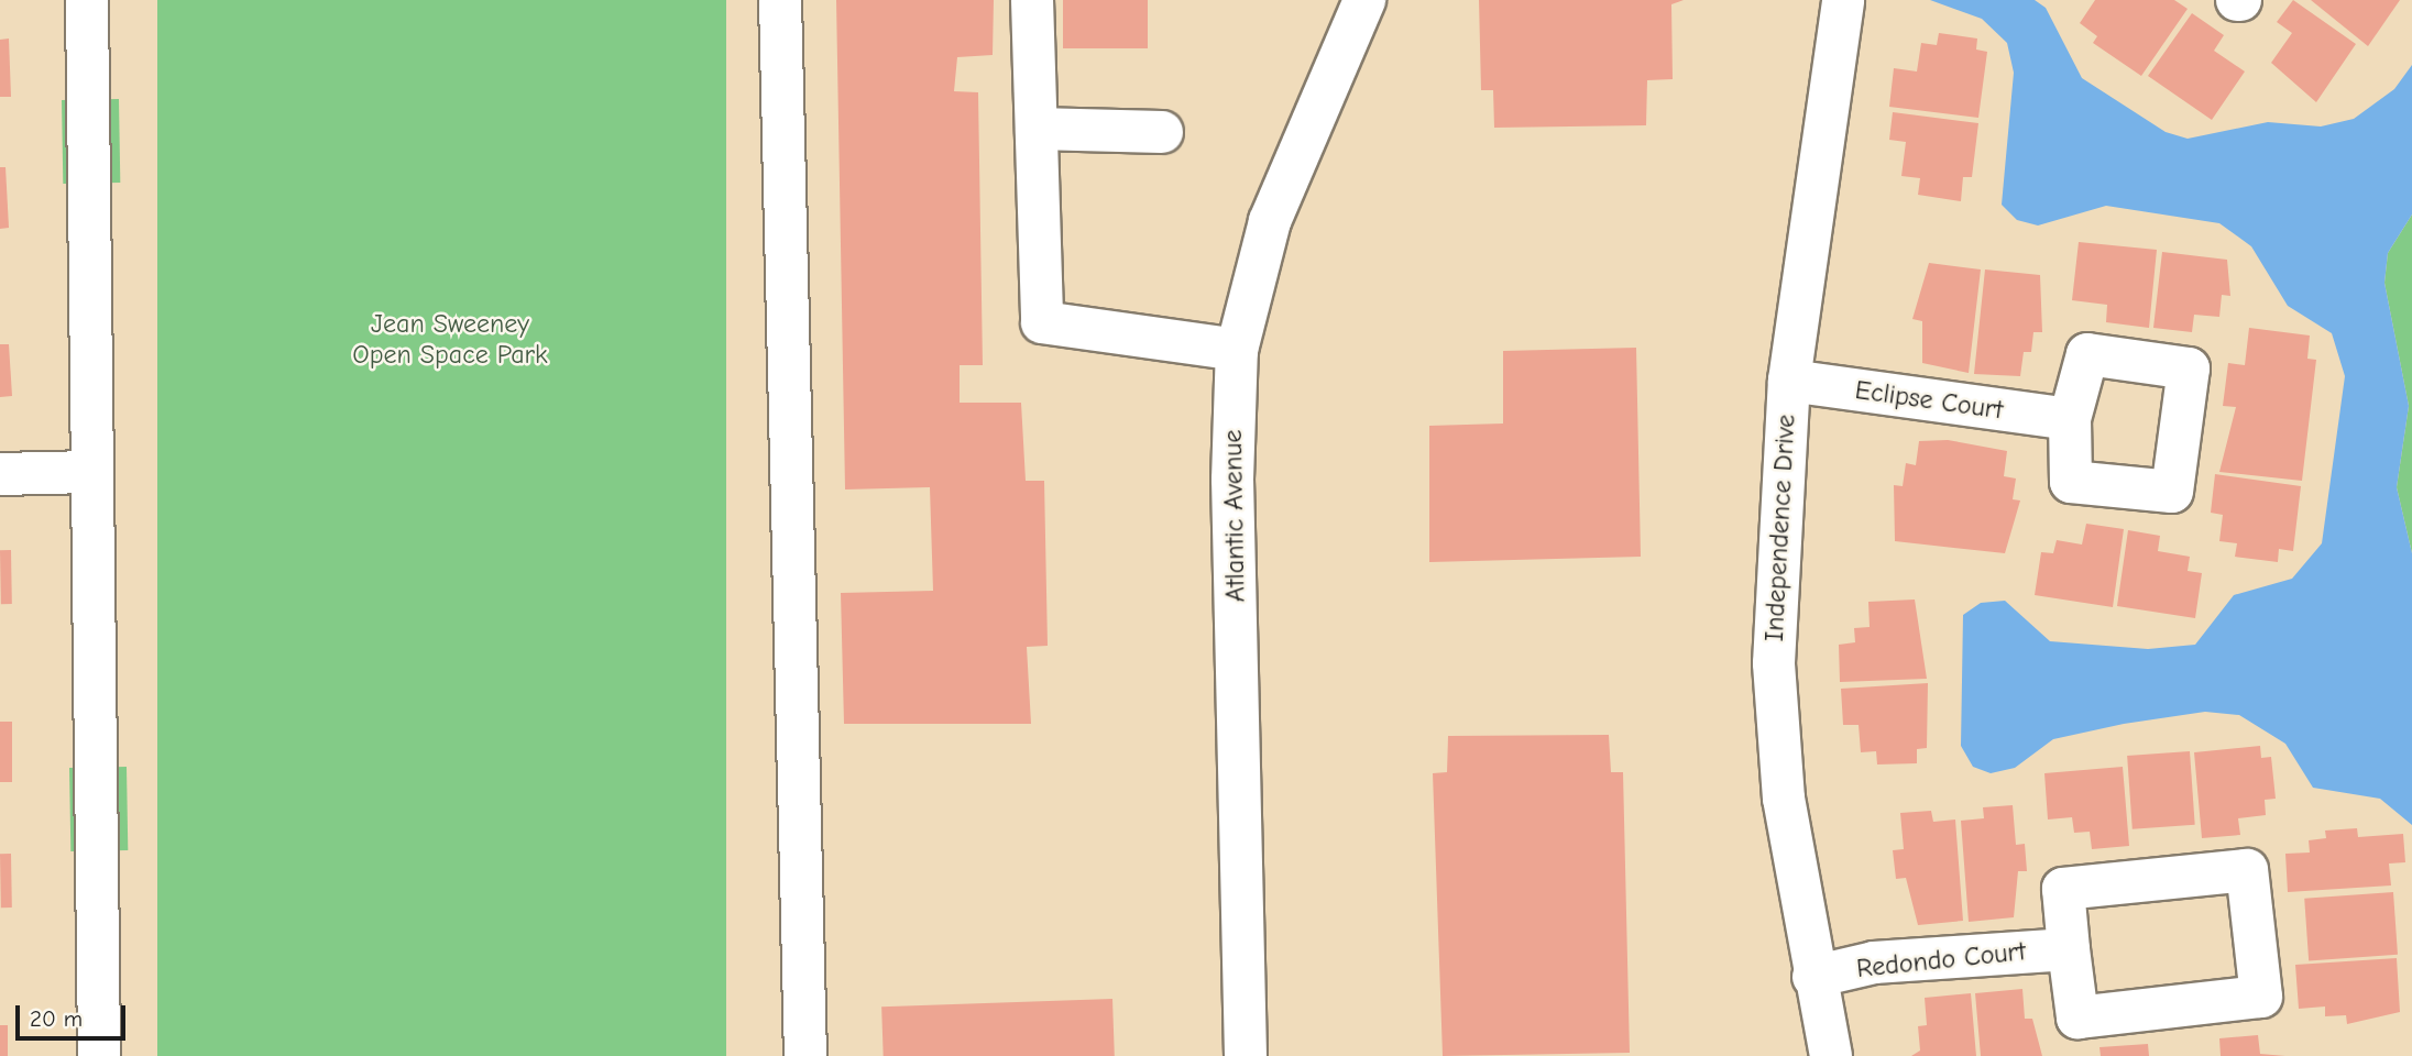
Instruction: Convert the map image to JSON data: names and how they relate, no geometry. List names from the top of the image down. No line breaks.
{"streets":{"street":["Eclipse Court","Atlantic Avenue","Independence Drive","Redondo Court"]},"crossings":[["Eclipse Court","Independence Drive"],["Independence Drive","Redondo Court"]],"parks":["Jean Sweeney Open Space Park"],"scale_bar":"20 m"}
